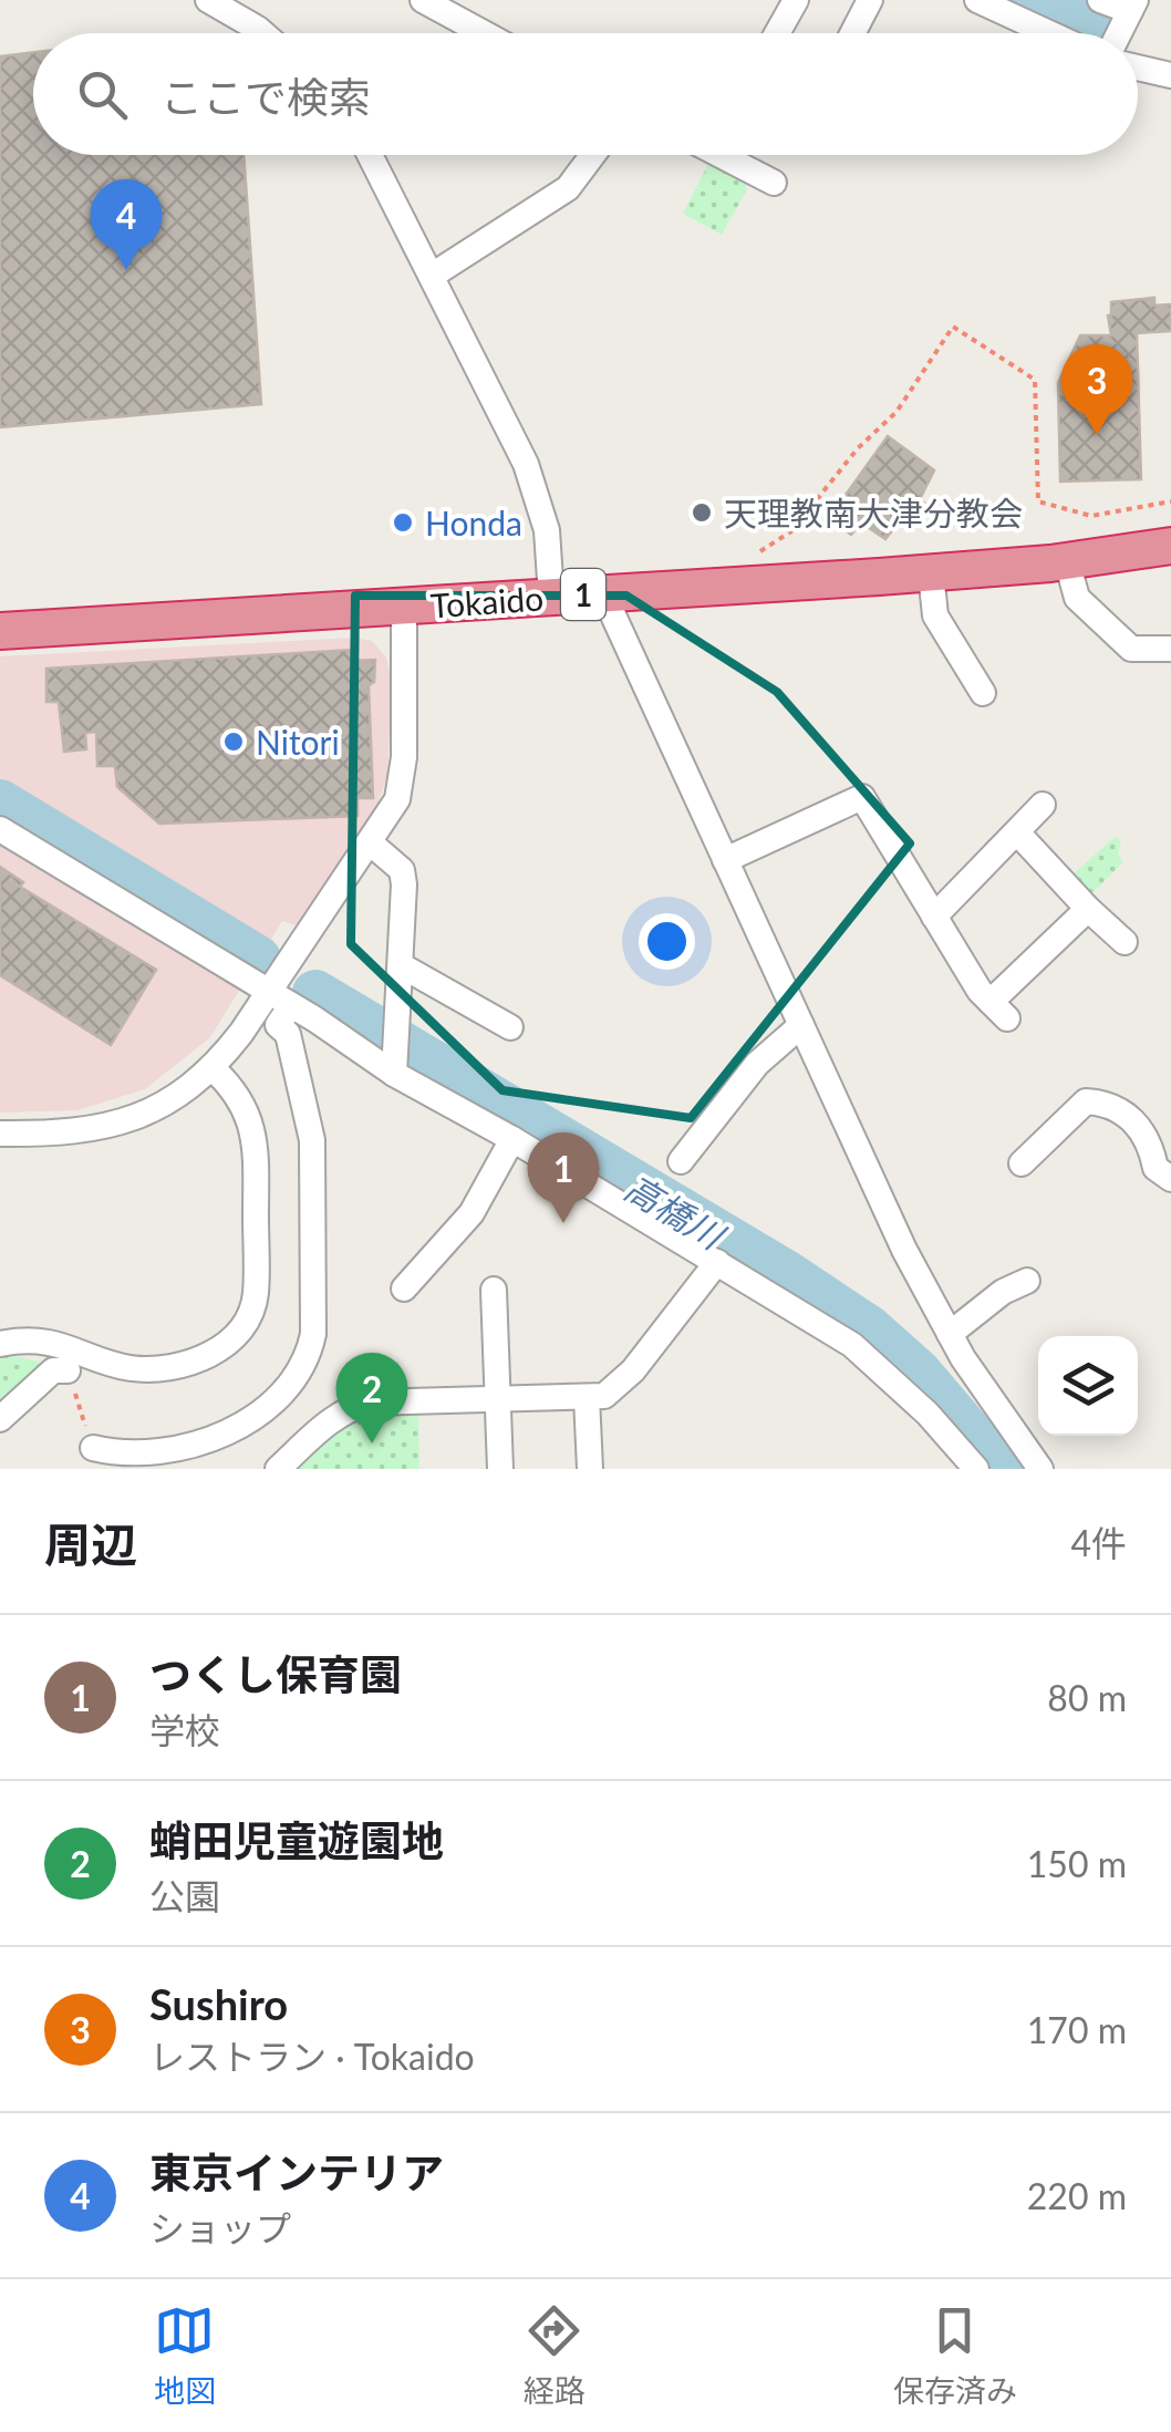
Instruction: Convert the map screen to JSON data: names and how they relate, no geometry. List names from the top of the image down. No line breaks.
{"streets":{"highway":["1","Tokaido"]},"water":["高橋川"],"places":["天理教南大津分教会","Honda","Nitori"],"page":{"search":"ここで検索","pins":["4","3","1","2"],"heading":["周辺","4件"],"list":[{"mark":"1","name":"つくし保育園","note":"学校","value":"80 m"},{"mark":"2","name":"蛸田児童遊園地","note":"公園","value":"150 m"},{"mark":"3","name":"Sushiro","note":"レストラン · Tokaido","value":"170 m"},{"mark":"4","name":"東京インテリア","note":"ショップ","value":"220 m"}],"nav":["地図","経路","保存済み"]}}
